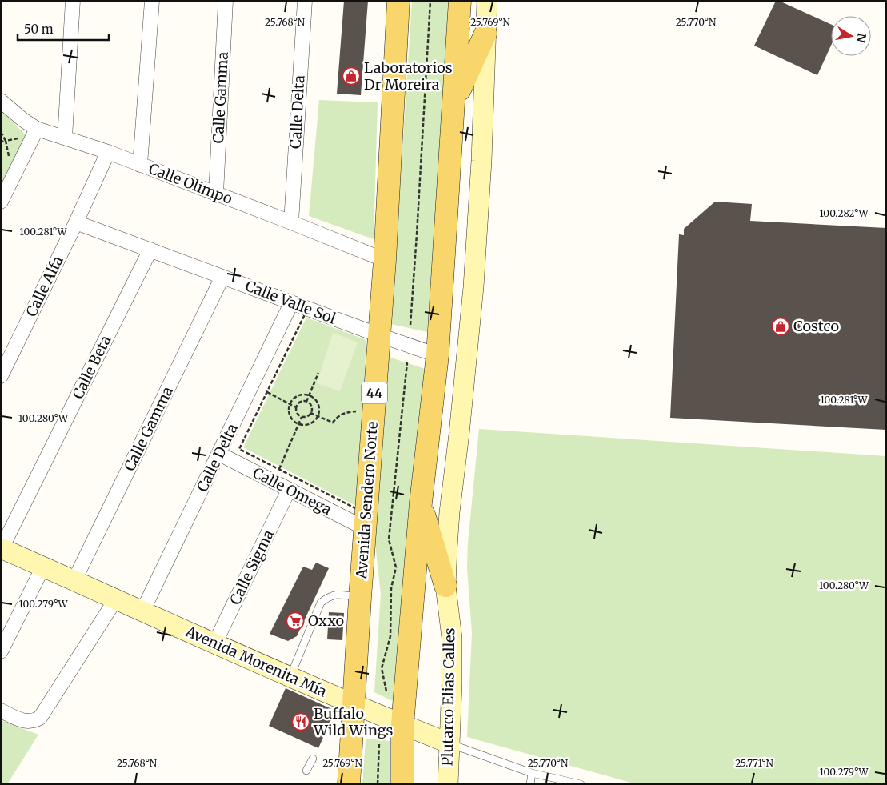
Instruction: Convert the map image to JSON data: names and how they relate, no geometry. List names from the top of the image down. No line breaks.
{"streets":{"main road":["44","Avenida Sendero Norte"],"street":["Calle Gamma","Calle Delta","Calle Olimpo","Calle Alfa","Calle Valle Sol","Calle Beta","Calle Omega","Calle Sigma","Avenida Morenita Mía","Plutarco Elias Calles"]},"crossings":[["Calle Gamma","Calle Olimpo"],["Calle Gamma","Calle Valle Sol"],["Calle Gamma","Avenida Morenita Mía"],["Calle Delta","Calle Olimpo"],["Calle Delta","Calle Valle Sol"],["Calle Delta","Calle Omega"],["Calle Delta","Avenida Morenita Mía"],["Calle Olimpo","Calle Alfa"],["Calle Olimpo","Avenida Sendero Norte"],["Calle Alfa","Calle Valle Sol"],["Calle Valle Sol","Calle Beta"],["Calle Valle Sol","Avenida Sendero Norte"],["Calle Beta","Avenida Morenita Mía"],["Calle Omega","Avenida Sendero Norte"],["Calle Omega","Calle Sigma"],["Avenida Sendero Norte","Avenida Morenita Mía"],["Calle Sigma","Avenida Morenita Mía"],["Avenida Morenita Mía","Plutarco Elias Calles"]],"places":{"shop":["Laboratorios Dr Moreira","Costco"],"supermarket":["Oxxo"],"restaurant":["Buffalo Wild Wings"]},"scale_bar":"50 m","north":"right","coordinates":["25.768°N","25.769°N","25.770°N","100.282°W","100.281°W","100.280°W","100.279°W","25.771°N"]}
